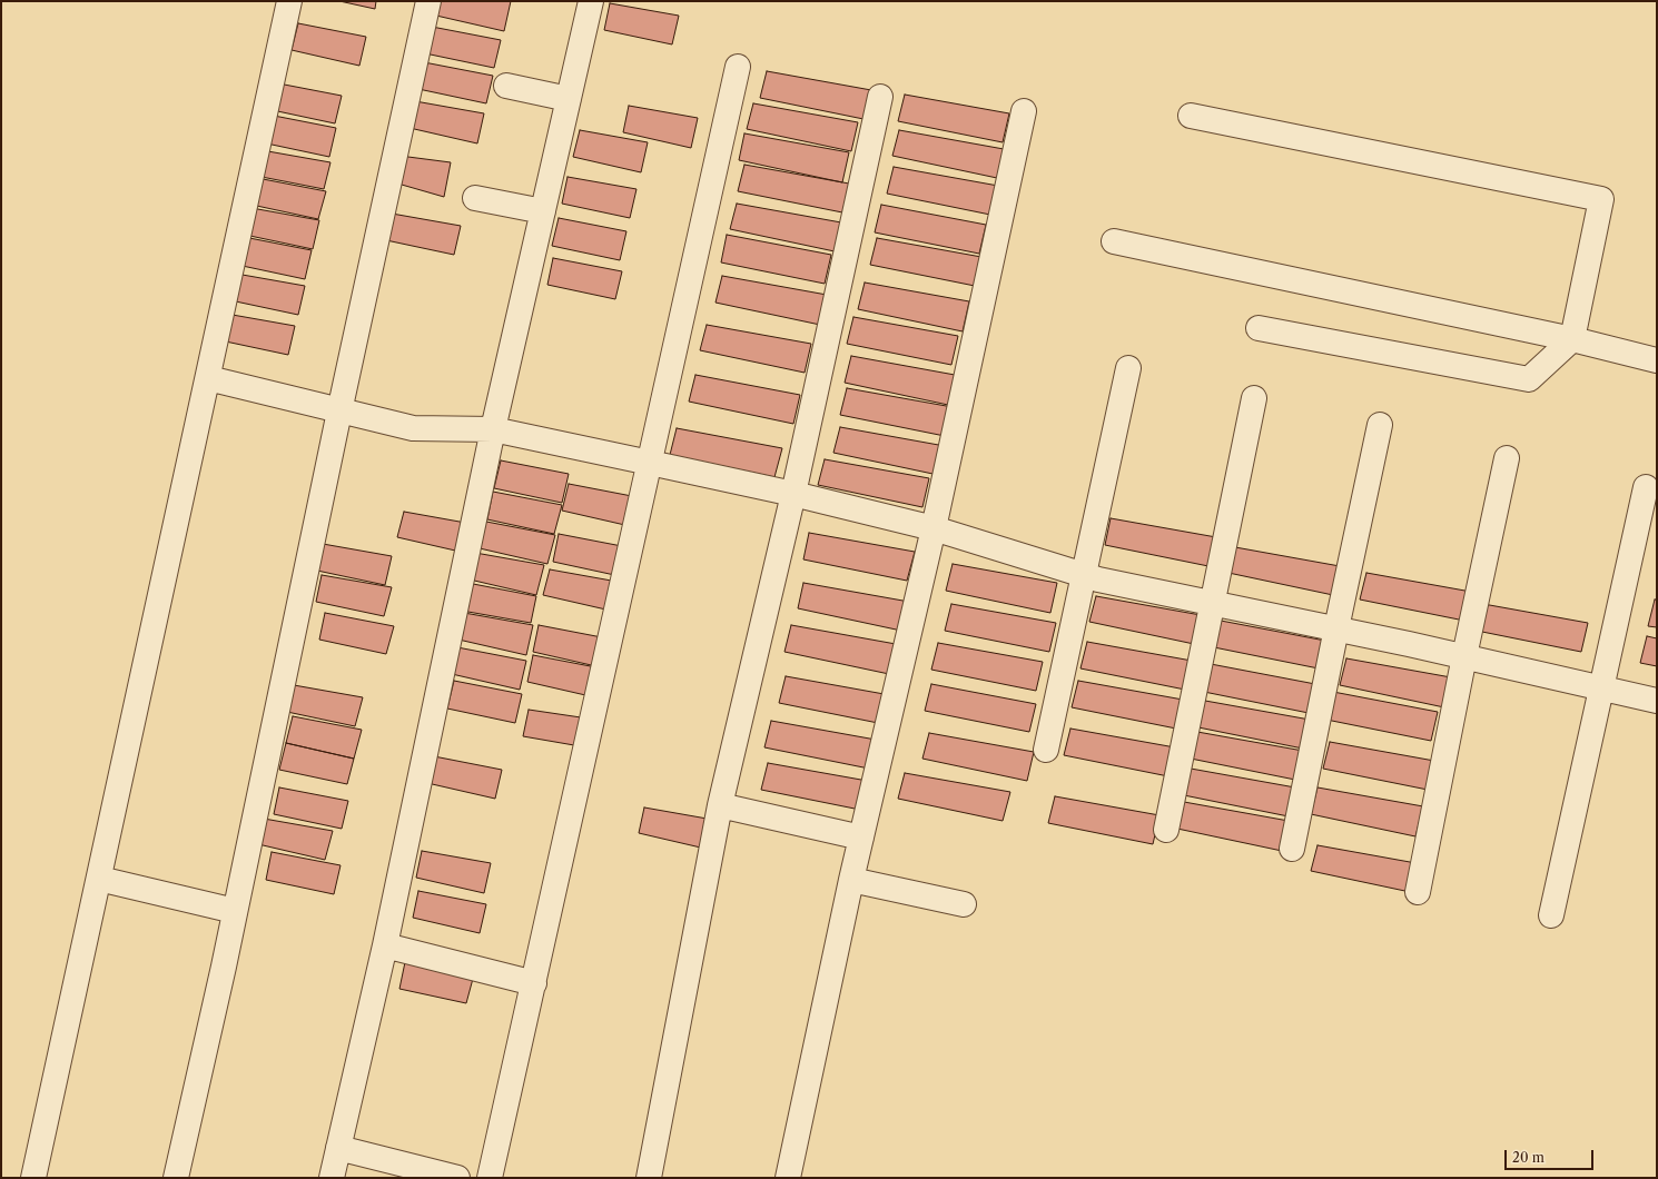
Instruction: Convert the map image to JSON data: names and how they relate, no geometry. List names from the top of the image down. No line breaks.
{"scale_bar":"20 m"}
